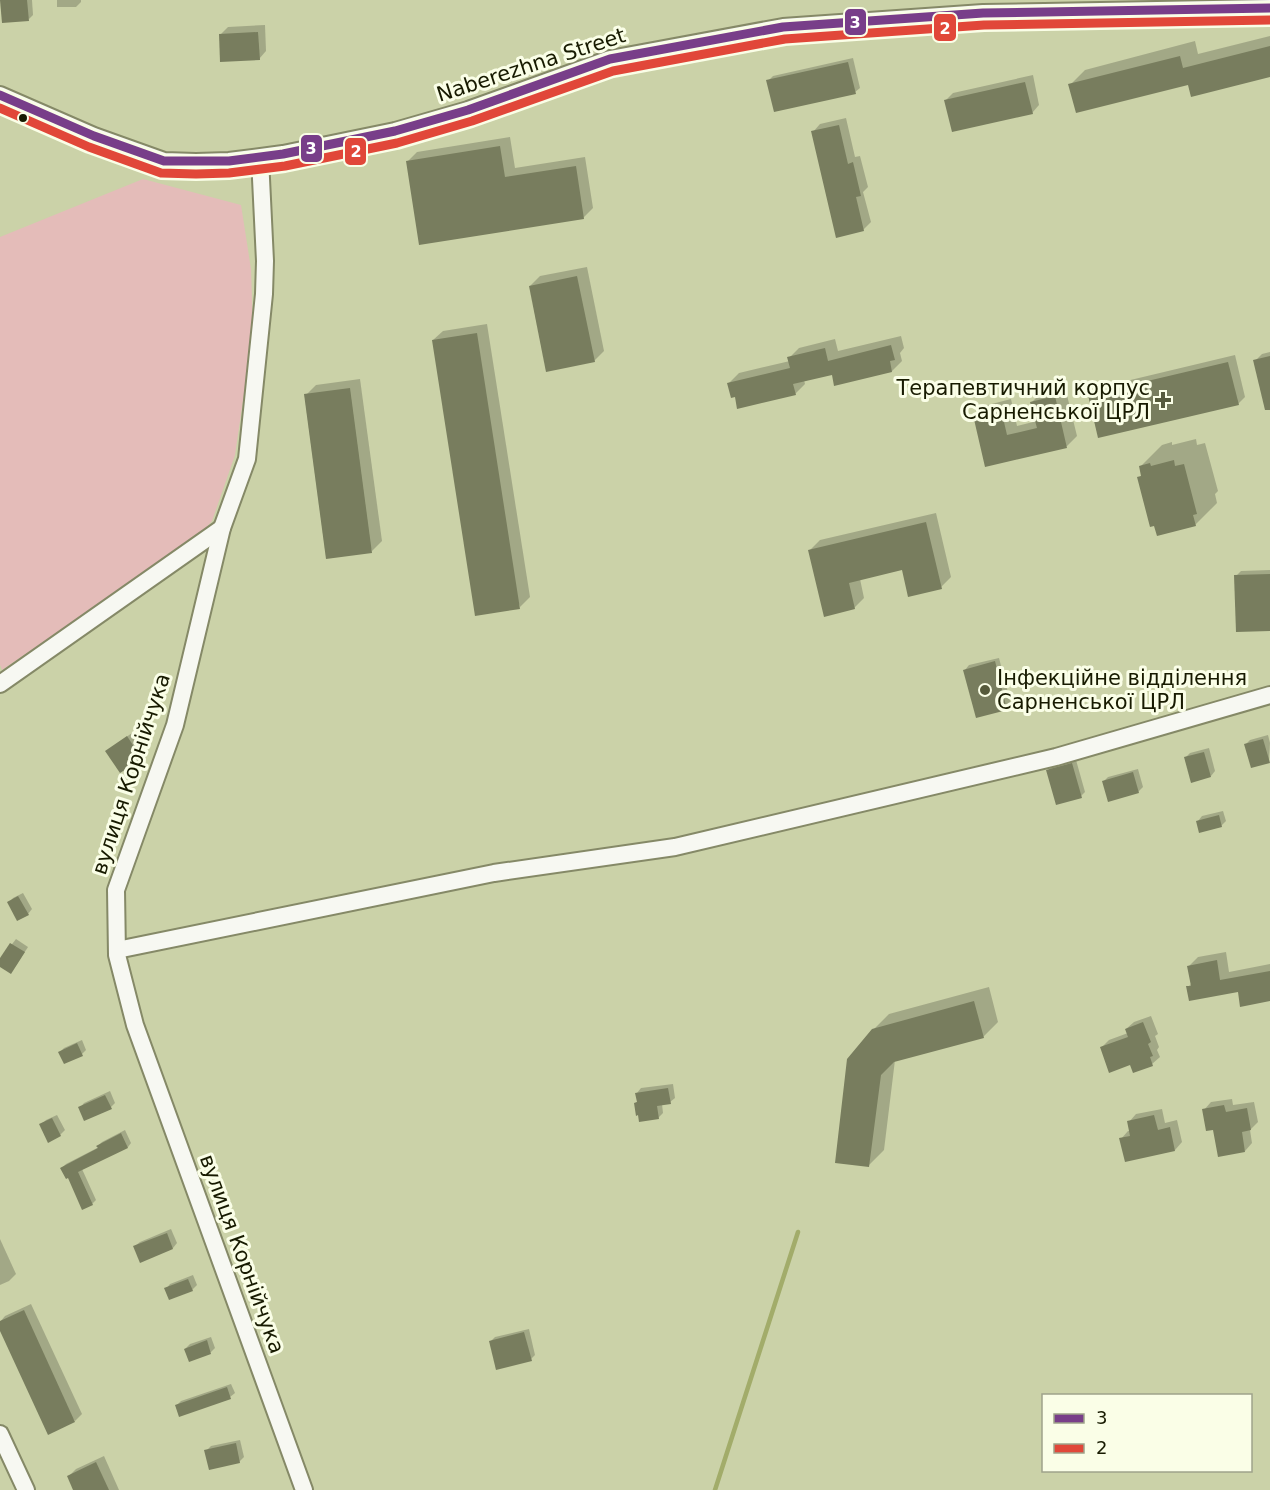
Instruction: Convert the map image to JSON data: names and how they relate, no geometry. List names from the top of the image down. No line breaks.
{"streets":{"street":["Naberezhna Street","вулиця Корнійчука"]},"crossings":[["Naberezhna Street","вулиця Корнійчука"]],"places":{"health":["Терапевтичний корпус Сарненської ЦРЛ"],"other":["Інфекційне відділення Сарненської ЦРЛ"]},"lines":["transit line 3","transit line 2"],"legend":["3","2"]}
